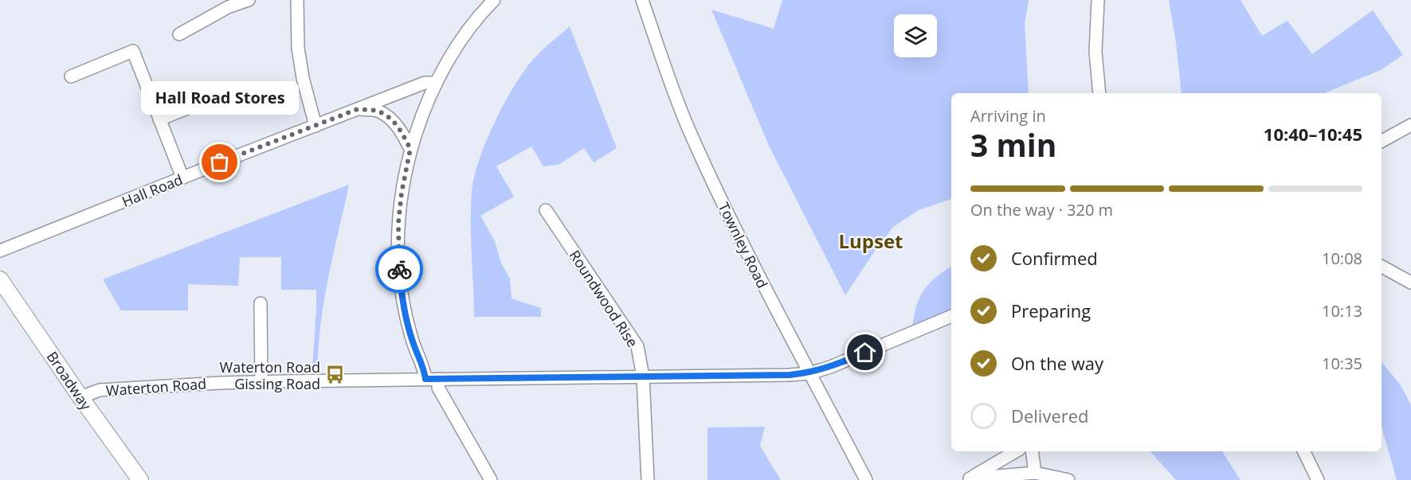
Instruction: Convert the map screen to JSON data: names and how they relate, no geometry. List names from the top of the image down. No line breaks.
{"streets":{"street":["Hall Road","Townley Road","Roundwood Rise","Broadway","Waterton Road"]},"crossings":[["Townley Road","Waterton Road"],["Roundwood Rise","Waterton Road"],["Broadway","Waterton Road"]],"districts":["Lupset"],"places":{"other":["Hall Road Stores"],"bus stop":["Waterton Road Gissing Road"]},"page":{"bubble":"Hall Road Stores","heading":["3 min","Arriving in","10:40–10:45"],"bar":"On the way · 320 m","list":[["Confirmed","10:08"],["Preparing","10:13"],["On the way","10:35"],"Delivered"]}}
